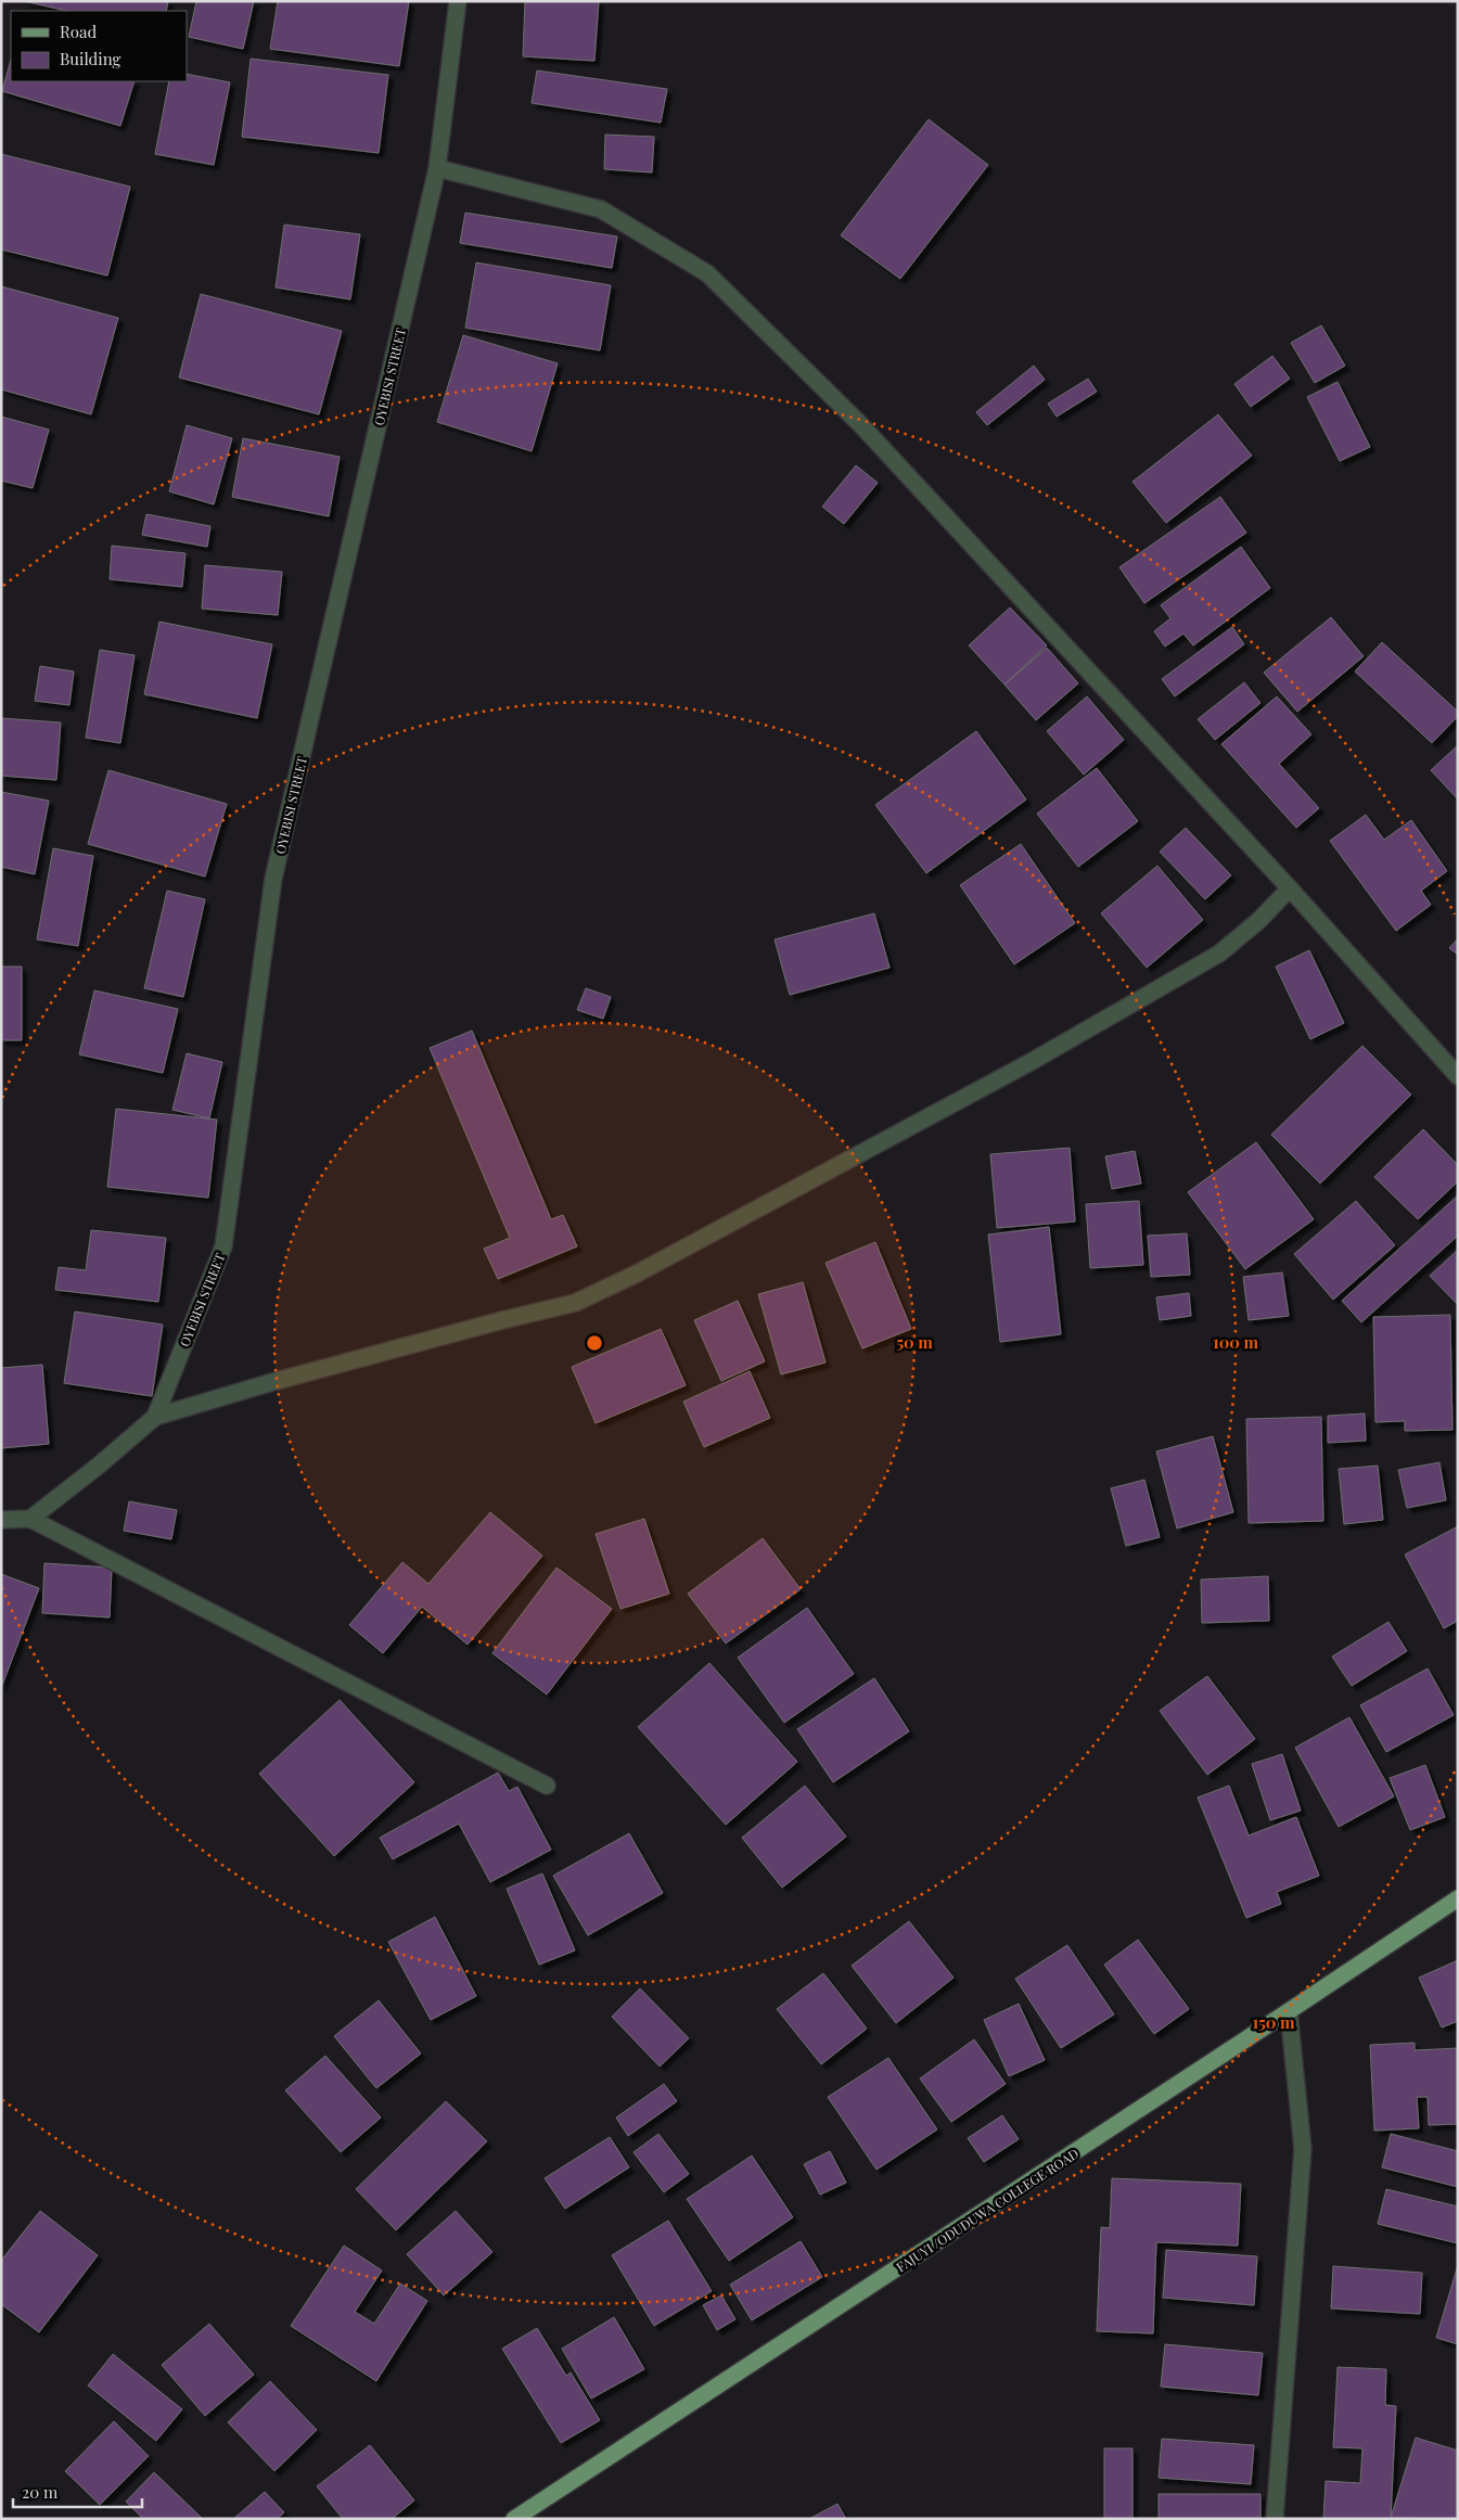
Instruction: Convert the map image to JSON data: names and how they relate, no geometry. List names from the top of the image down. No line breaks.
{"streets":{"main road":["FAJUYI /ODUDUWA COLLEGE ROAD"],"street":["OYEBISI STREET"]},"legend":["Road","Building"],"scale_bar":"20 m","rings":["50 m","100 m","150 m"]}
